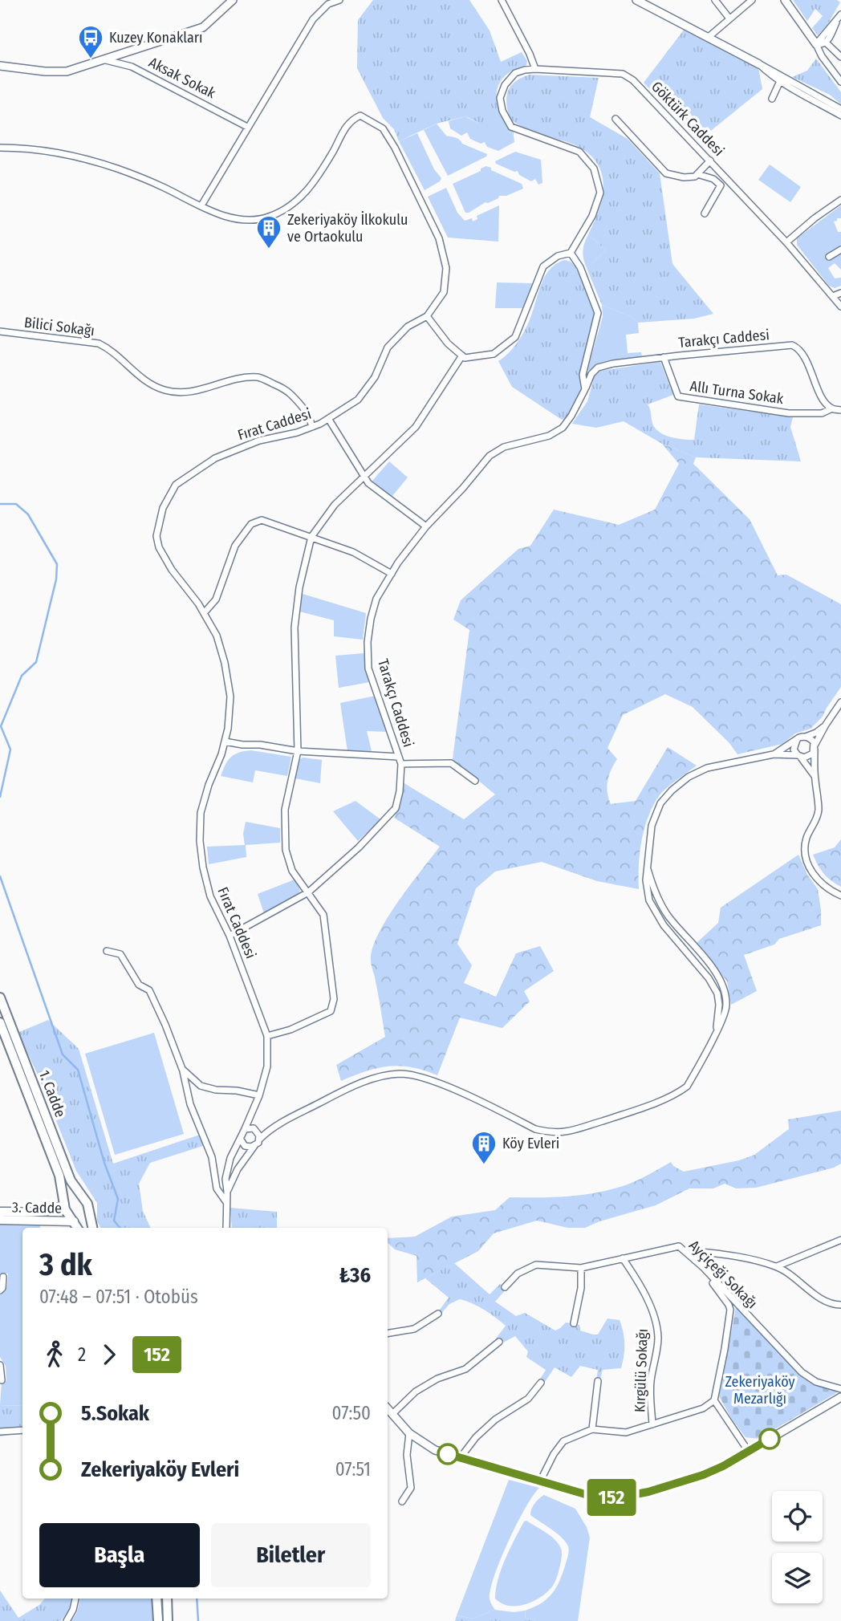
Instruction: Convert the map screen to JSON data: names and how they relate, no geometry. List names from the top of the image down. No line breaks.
{"streets":{"main road":["1. Cadde","3. Cadde"],"street":["Aksak Sokak","Göktürk Caddesi","Bilici Sokağı","Tarakçı Caddesi","Allı Turna Sokak","Fırat Caddesi","Ayçiçeği Sokağı","Kırgülü Sokağı"]},"crossings":[["Bilici Sokağı","Fırat Caddesi"],["Tarakçı Caddesi","Allı Turna Sokak"],["Tarakçı Caddesi","Fırat Caddesi"],["1. Cadde","3. Cadde"],["Ayçiçeği Sokağı","Kırgülü Sokağı"]],"parks":["Zekeriyaköy Mezarlığı"],"places":{"bus stop":["Kuzey Konakları"],"building":["Zekeriyaköy İlkokulu ve Ortaokulu","Köy Evleri"]},"lines":["bus line 152"],"page":{"on_map":"152","heading":["3 dk","07:48 – 07:51 · Otobüs","₺36"],"legs":["2","152"],"list":[{"name":"5.Sokak","value":"07:50"},{"name":"Zekeriyaköy Evleri","value":"07:51"}],"buttons":["Başla","Biletler"]}}
